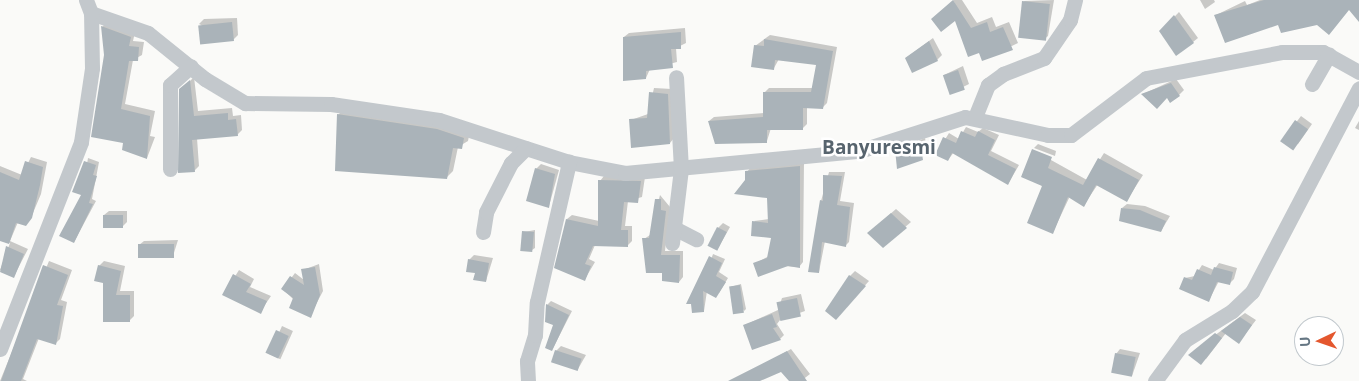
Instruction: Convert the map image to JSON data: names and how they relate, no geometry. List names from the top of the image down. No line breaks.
{"districts":["Banyuresmi"],"north":"left"}
